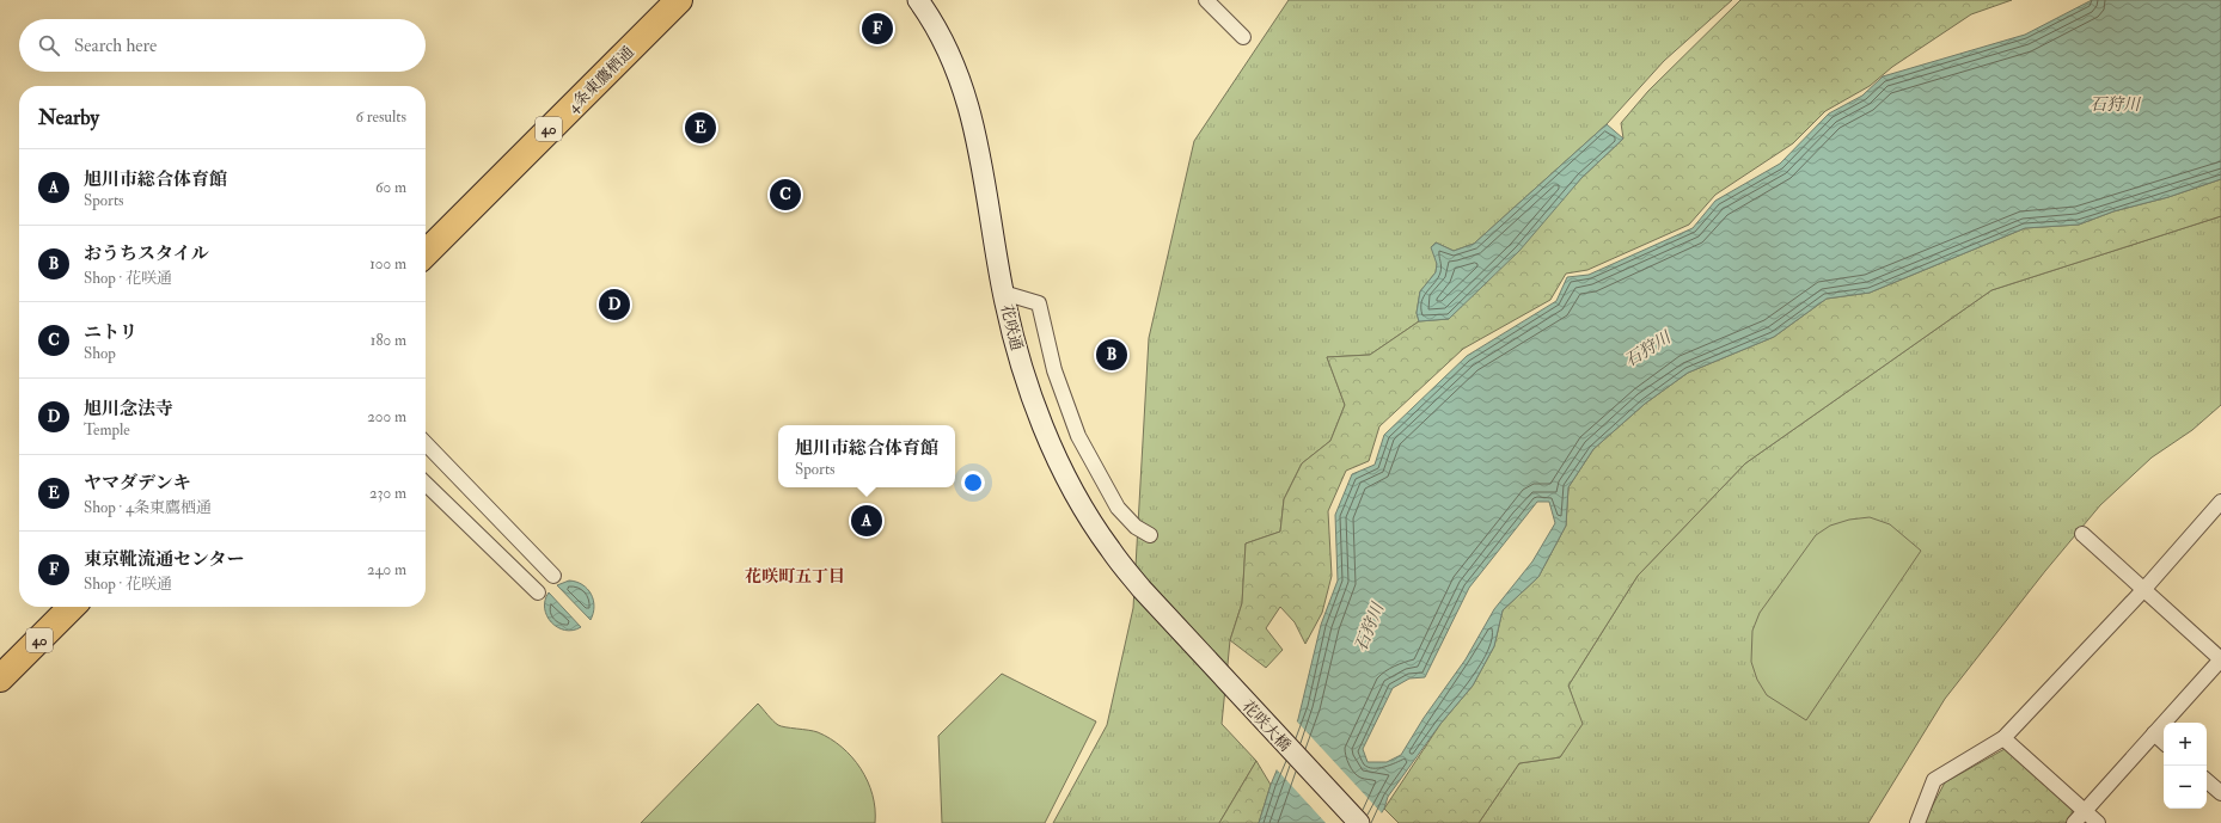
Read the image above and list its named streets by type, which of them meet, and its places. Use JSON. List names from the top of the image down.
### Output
{
  "streets": {
    "highway": ["4条東鷹栖通", "40"],
    "street": ["花咲通", "花咲大橋"]
  },
  "crossings": [
    ["花咲通", "花咲大橋"]
  ],
  "districts": ["花咲町五丁目"],
  "water": ["石狩川"],
  "page": {
    "pins": [
      "F",
      "E",
      "C",
      "D",
      "B",
      "A"
    ],
    "search": "Search here",
    "heading": ["Nearby", "6 results"],
    "list": [
      {
        "mark": "A",
        "name": "旭川市総合体育館",
        "note": "Sports",
        "value": "60 m"
      },
      {
        "mark": "B",
        "name": "おうちスタイル",
        "note": "Shop · 花咲通",
        "value": "100 m"
      },
      {
        "mark": "C",
        "name": "ニトリ",
        "note": "Shop",
        "value": "180 m"
      },
      {
        "mark": "D",
        "name": "旭川念法寺",
        "note": "Temple",
        "value": "200 m"
      },
      {
        "mark": "E",
        "name": "ヤマダデンキ",
        "note": "Shop · 4条東鷹栖通",
        "value": "230 m"
      },
      {
        "mark": "F",
        "name": "東京靴流通センター",
        "note": "Shop · 花咲通",
        "value": "240 m"
      }
    ],
    "popup": ["旭川市総合体育館", "Sports"],
    "map_buttons": ["+", "−"]
  }
}
